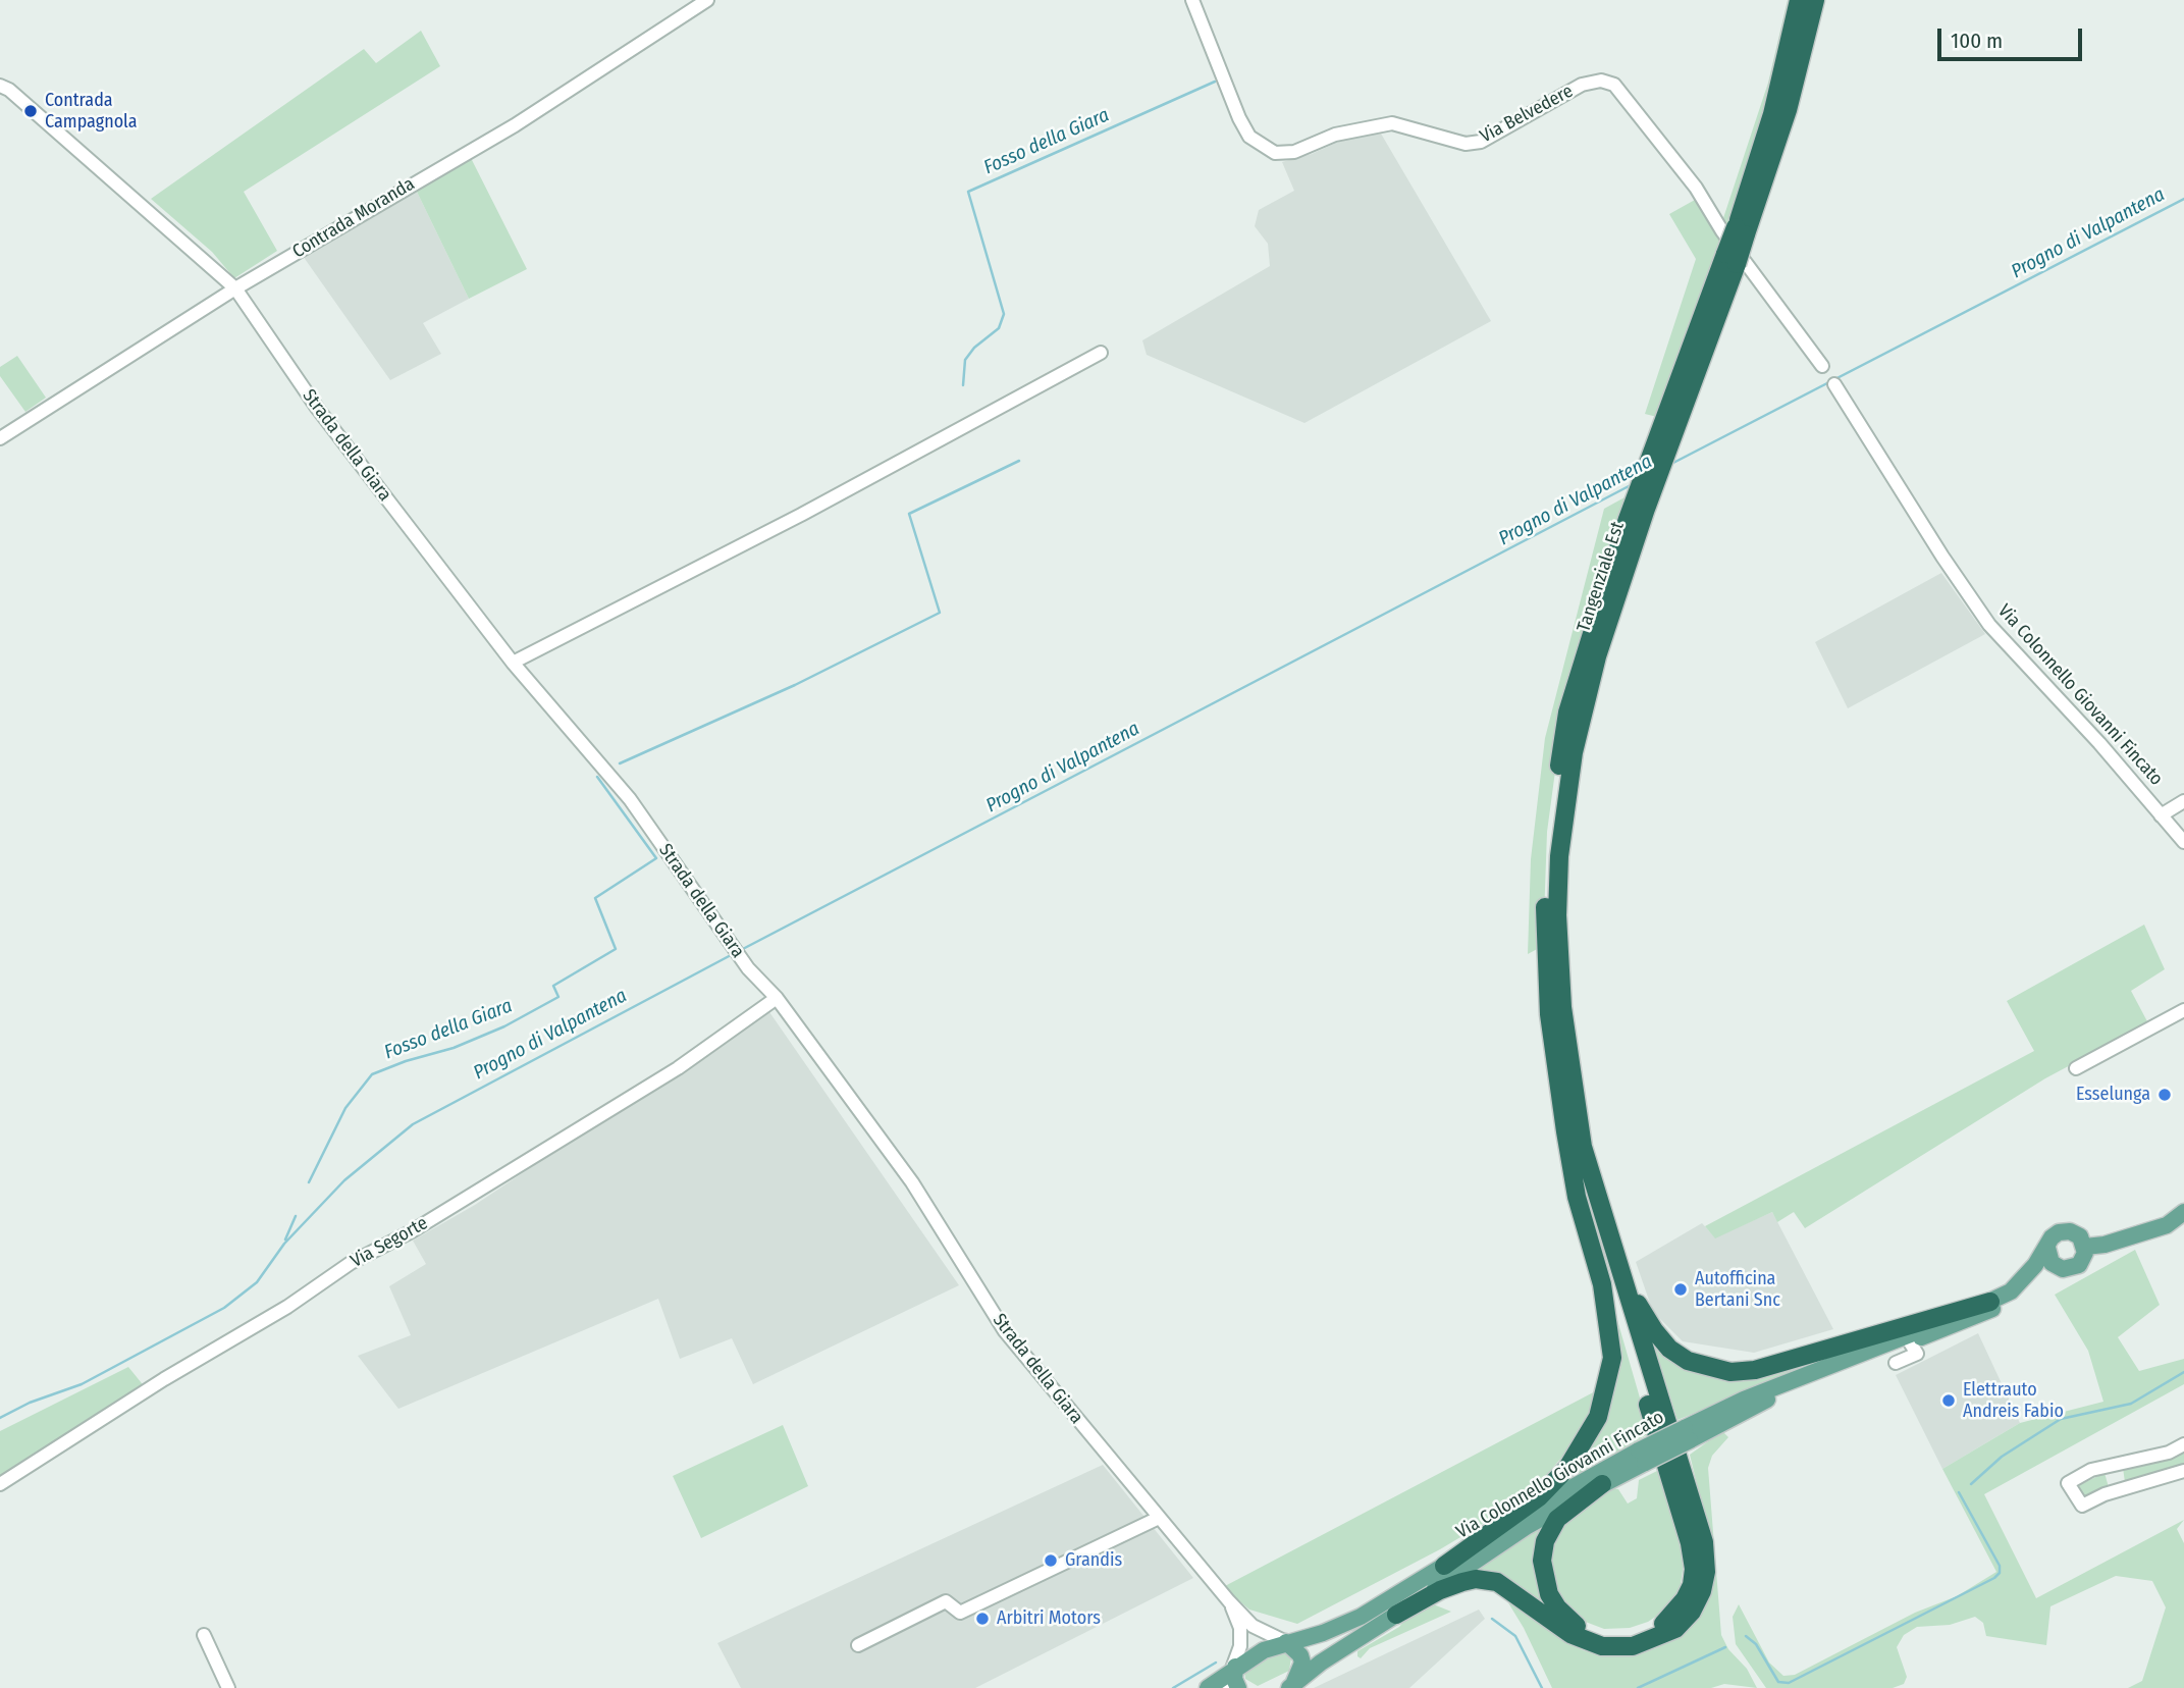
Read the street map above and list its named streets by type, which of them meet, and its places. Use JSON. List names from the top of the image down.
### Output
{
  "streets": {
    "highway": ["Tangenziale Est"],
    "main road": ["Via Colonnello Giovanni Fincato"],
    "street": [
      "Via Belvedere",
      "Contrada Moranda",
      "Strada della Giara",
      "Via Segorte"
    ]
  },
  "crossings": [
    ["Contrada Moranda", "Strada della Giara"],
    ["Strada della Giara", "Via Colonnello Giovanni Fincato"],
    ["Strada della Giara", "Via Segorte"]
  ],
  "water": ["Fosso della Giara", "Progno di Valpantena"],
  "places": [
    "Contrada Campagnola",
    "Esselunga",
    "Autofficina Bertani Snc",
    "Elettrauto Andreis Fabio",
    "Grandis",
    "Arbitri Motors"
  ],
  "scale_bar": "100 m"
}
